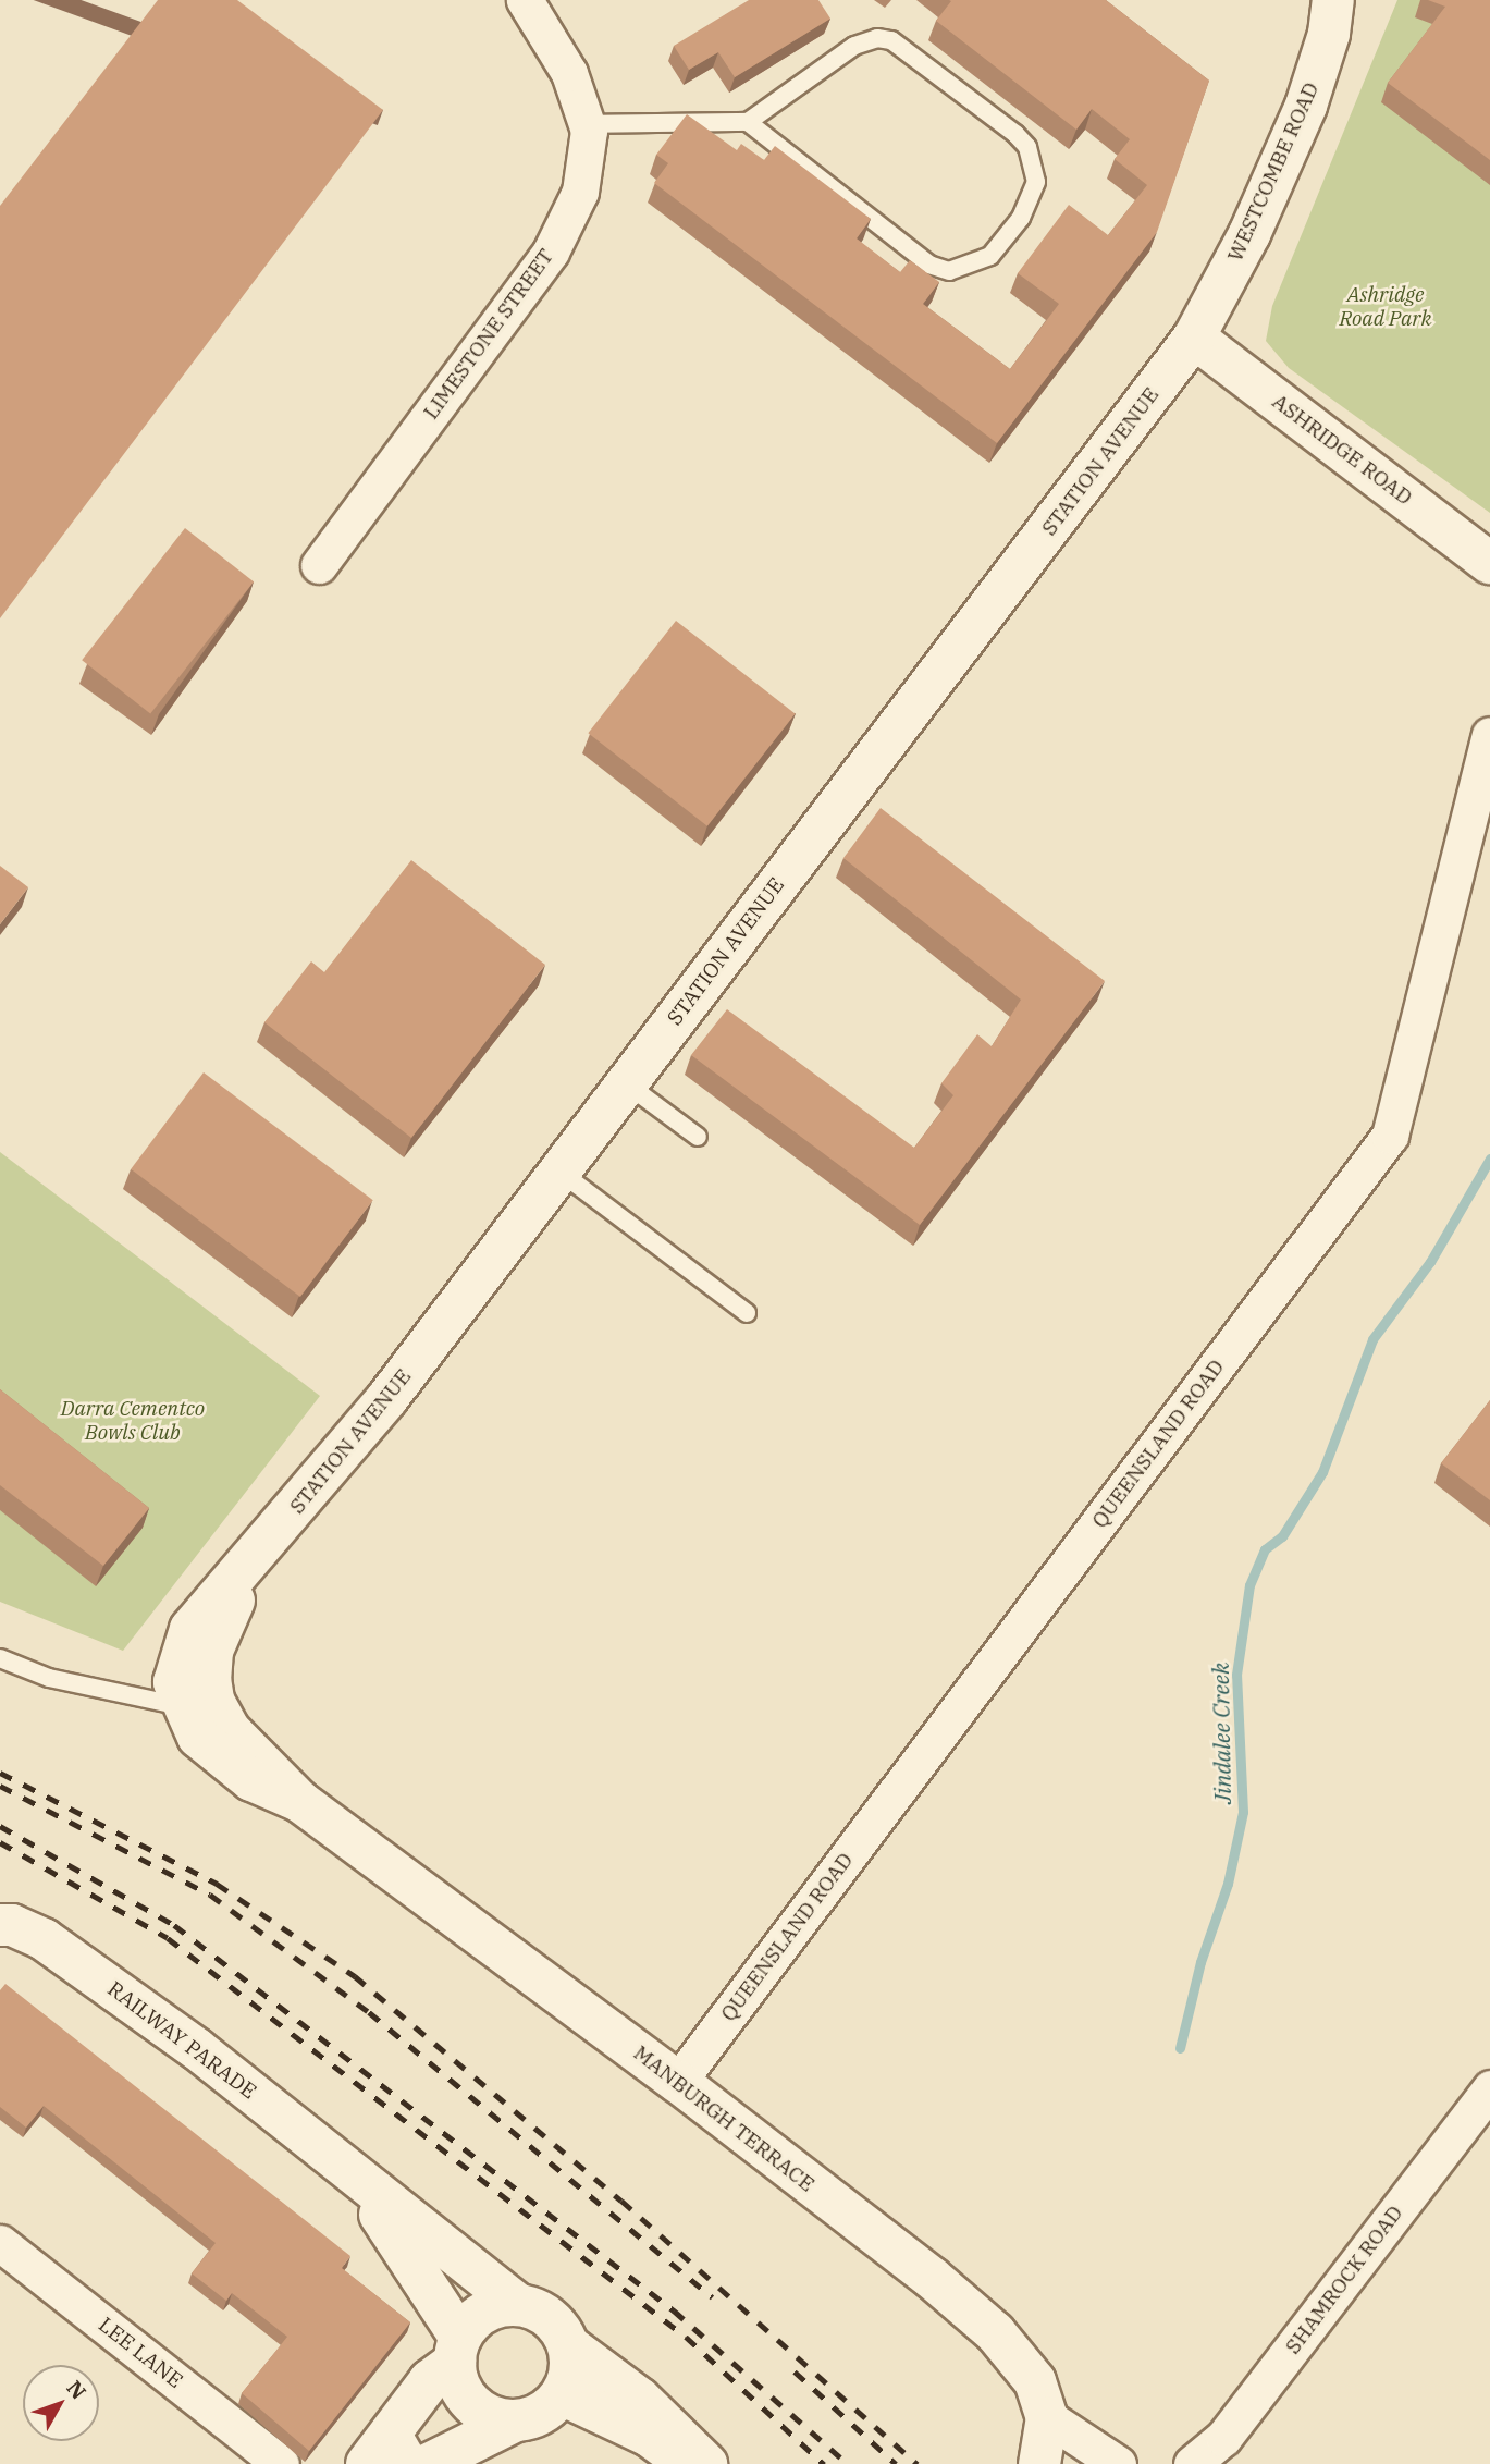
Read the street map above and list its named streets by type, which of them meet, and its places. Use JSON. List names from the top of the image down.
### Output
{
  "streets": {
    "street": [
      "WESTCOMBE ROAD",
      "LIMESTONE STREET",
      "ASHRIDGE ROAD",
      "STATION AVENUE",
      "QUEENSLAND ROAD",
      "RAILWAY PARADE",
      "MANBURGH TERRACE",
      "SHAMROCK ROAD",
      "LEE LANE"
    ]
  },
  "crossings": [
    ["WESTCOMBE ROAD", "ASHRIDGE ROAD"],
    ["WESTCOMBE ROAD", "STATION AVENUE"],
    ["ASHRIDGE ROAD", "STATION AVENUE"],
    ["STATION AVENUE", "MANBURGH TERRACE"],
    ["QUEENSLAND ROAD", "MANBURGH TERRACE"]
  ],
  "water": ["Jindalee Creek"],
  "parks": ["Ashridge Road Park", "Darra Cementco Bowls Club"],
  "north": "top right"
}
